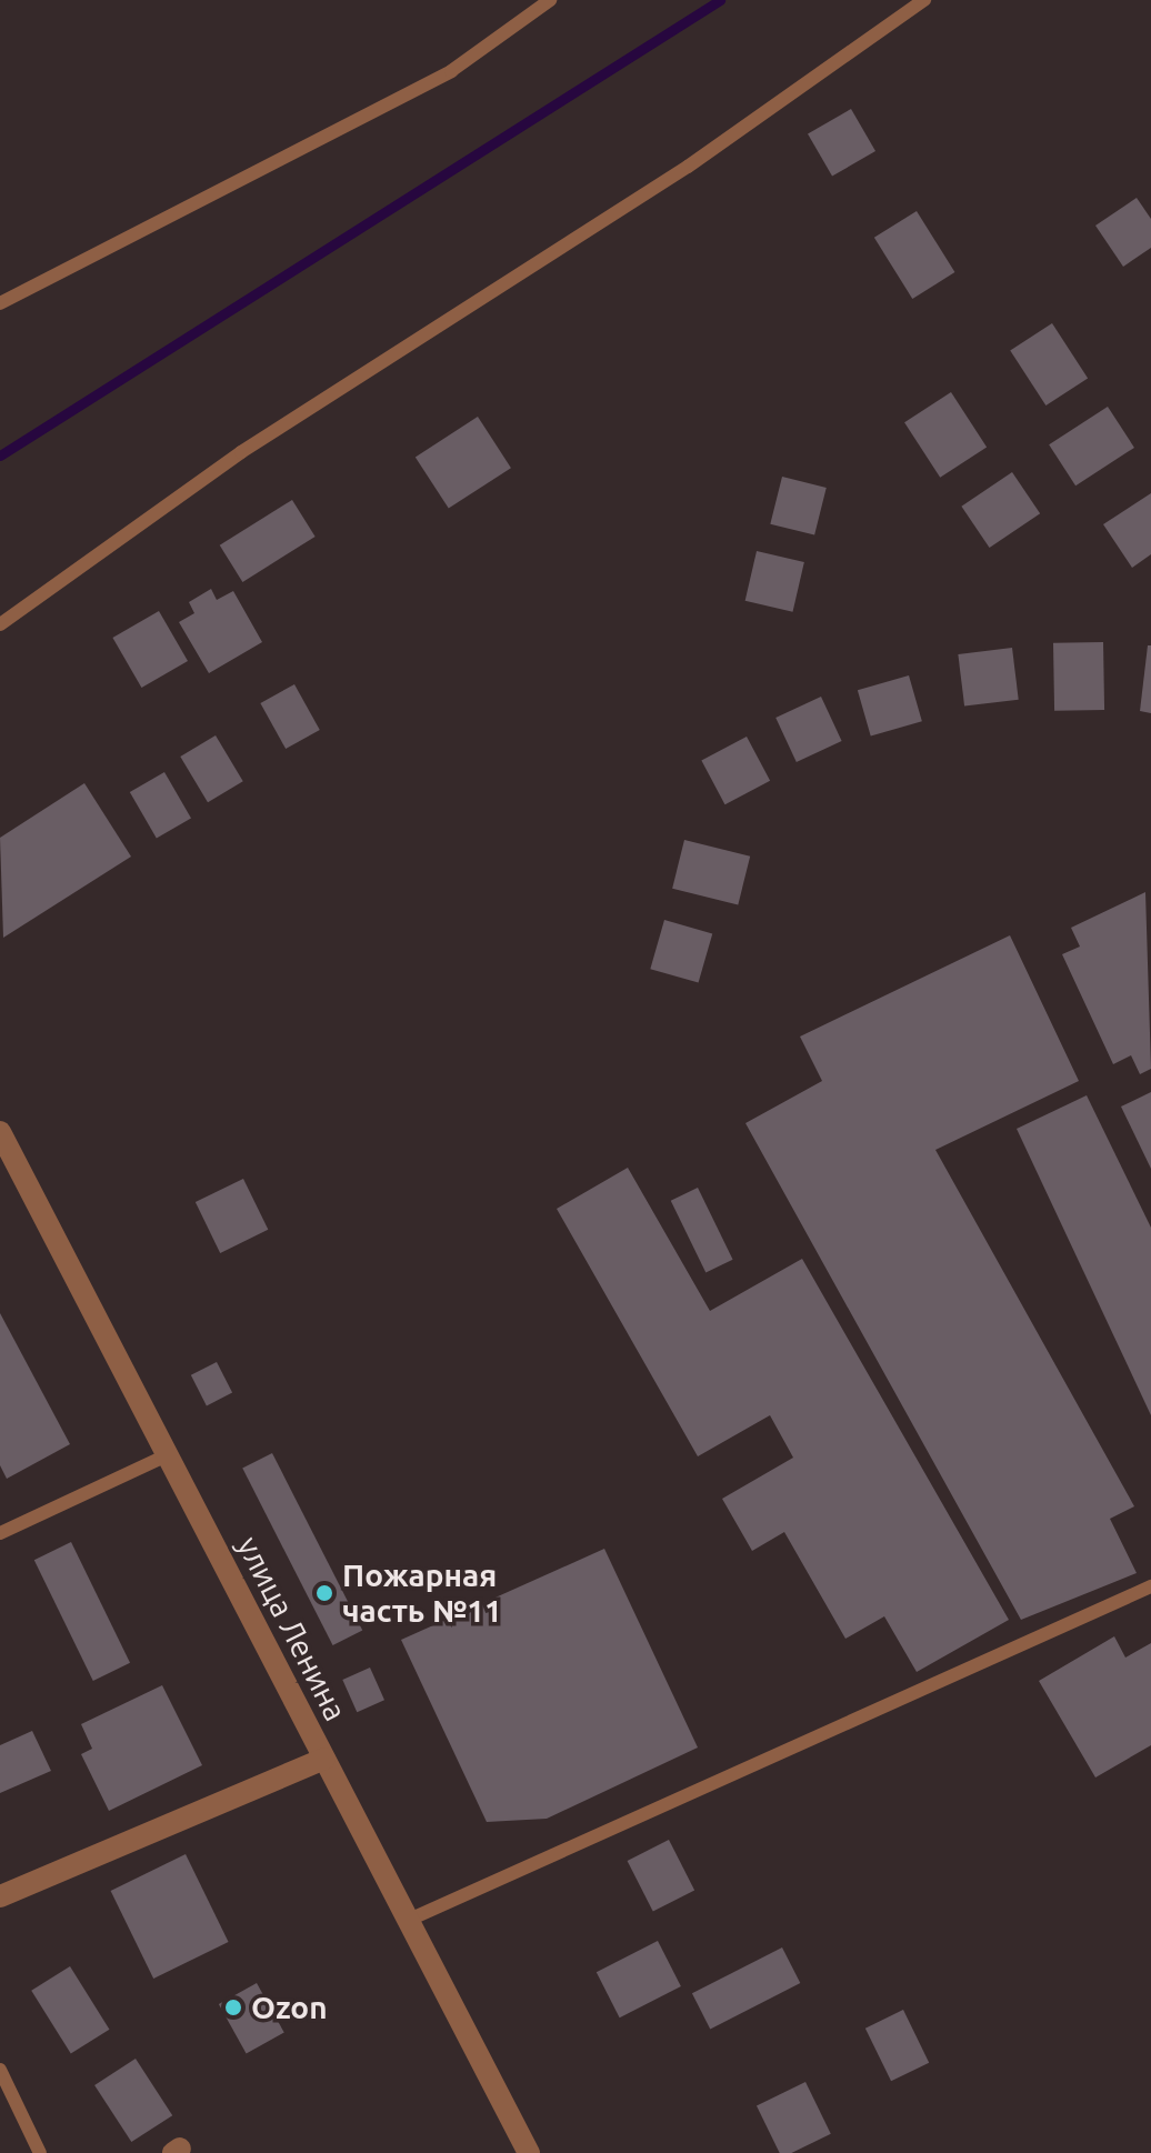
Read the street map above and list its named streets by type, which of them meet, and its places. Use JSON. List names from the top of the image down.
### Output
{
  "streets": {
    "street": ["улица Ленина"]
  },
  "places": ["Пожарная часть №11", "Ozon"]
}
